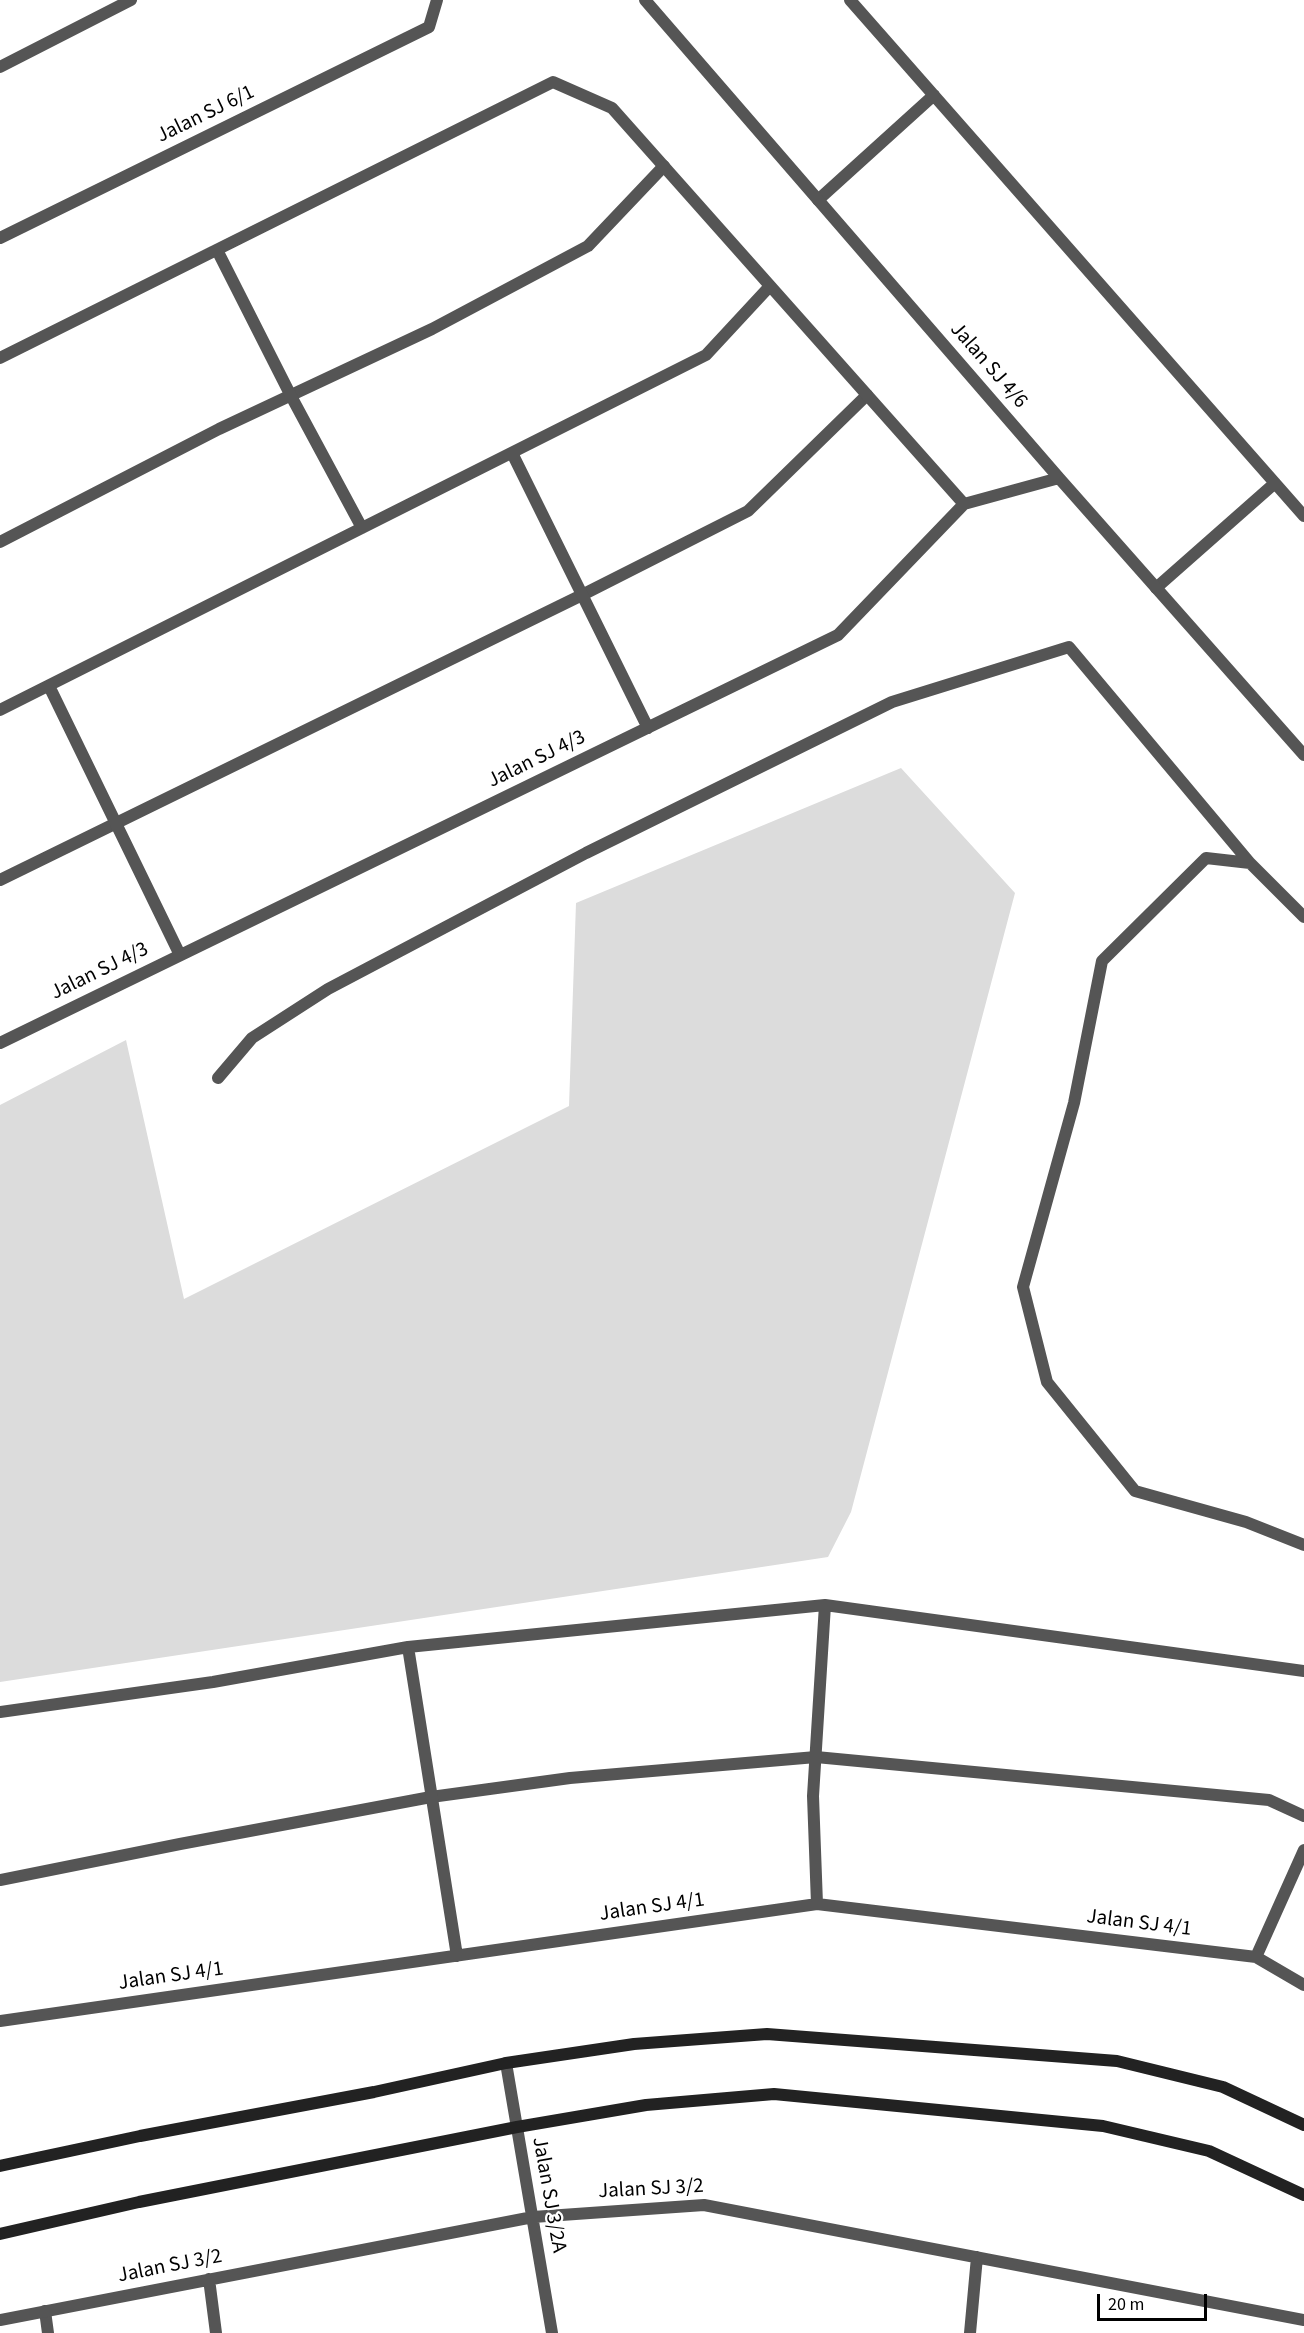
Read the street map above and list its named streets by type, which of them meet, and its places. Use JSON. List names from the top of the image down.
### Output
{
  "streets": {
    "street": [
      "Jalan SJ 6/1",
      "Jalan SJ 4/6",
      "Jalan SJ 4/3",
      "Jalan SJ 4/1",
      "Jalan SJ 3/2",
      "Jalan SJ 3/2A"
    ]
  },
  "crossings": [
    ["Jalan SJ 3/2", "Jalan SJ 3/2A"]
  ],
  "scale_bar": "20 m"
}
